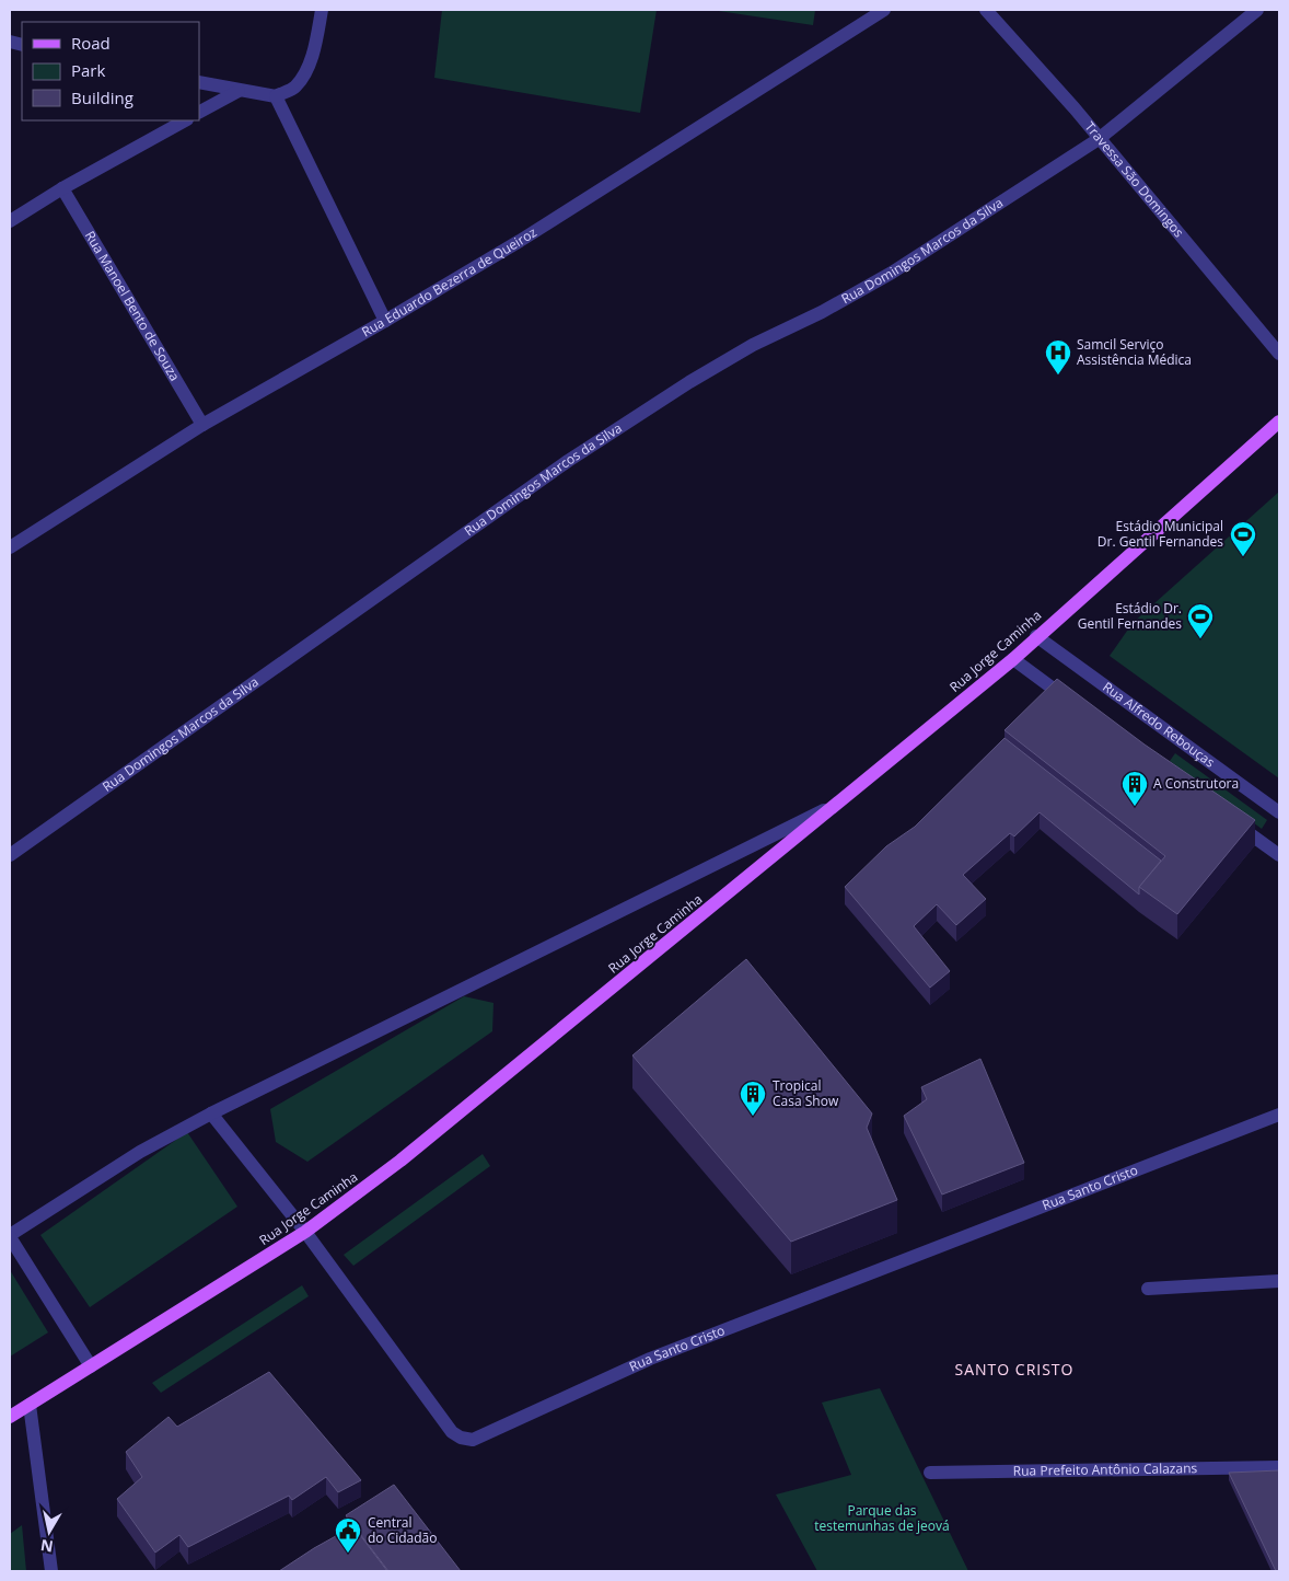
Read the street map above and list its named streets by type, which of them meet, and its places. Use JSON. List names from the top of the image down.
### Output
{
  "streets": {
    "main road": ["Rua Jorge Caminha"],
    "street": [
      "Travessa São Domingos",
      "Rua Domingos Marcos da Silva",
      "Rua Eduardo Bezerra de Queiroz",
      "Rua Manoel Bento de Souza",
      "Rua Alfredo Rebouças",
      "Rua Santo Cristo",
      "Rua Prefeito Antônio Calazans"
    ]
  },
  "crossings": [
    ["Travessa São Domingos", "Rua Domingos Marcos da Silva"],
    ["Rua Eduardo Bezerra de Queiroz", "Rua Manoel Bento de Souza"],
    ["Rua Jorge Caminha", "Rua Alfredo Rebouças"],
    ["Rua Jorge Caminha", "Rua Santo Cristo"]
  ],
  "districts": ["SANTO CRISTO"],
  "parks": ["Parque das testemunhas de jeová"],
  "places": {
    "hospital": ["Samcil Serviço Assistência Médica"],
    "sports": ["Estádio Municipal Dr. Gentil Fernandes", "Estádio Dr. Gentil Fernandes"],
    "building": ["A Construtora", "Tropical Casa Show"],
    "public building": ["Central do Cidadão"]
  },
  "legend": ["Road", "Park", "Building"],
  "north": "bottom"
}
